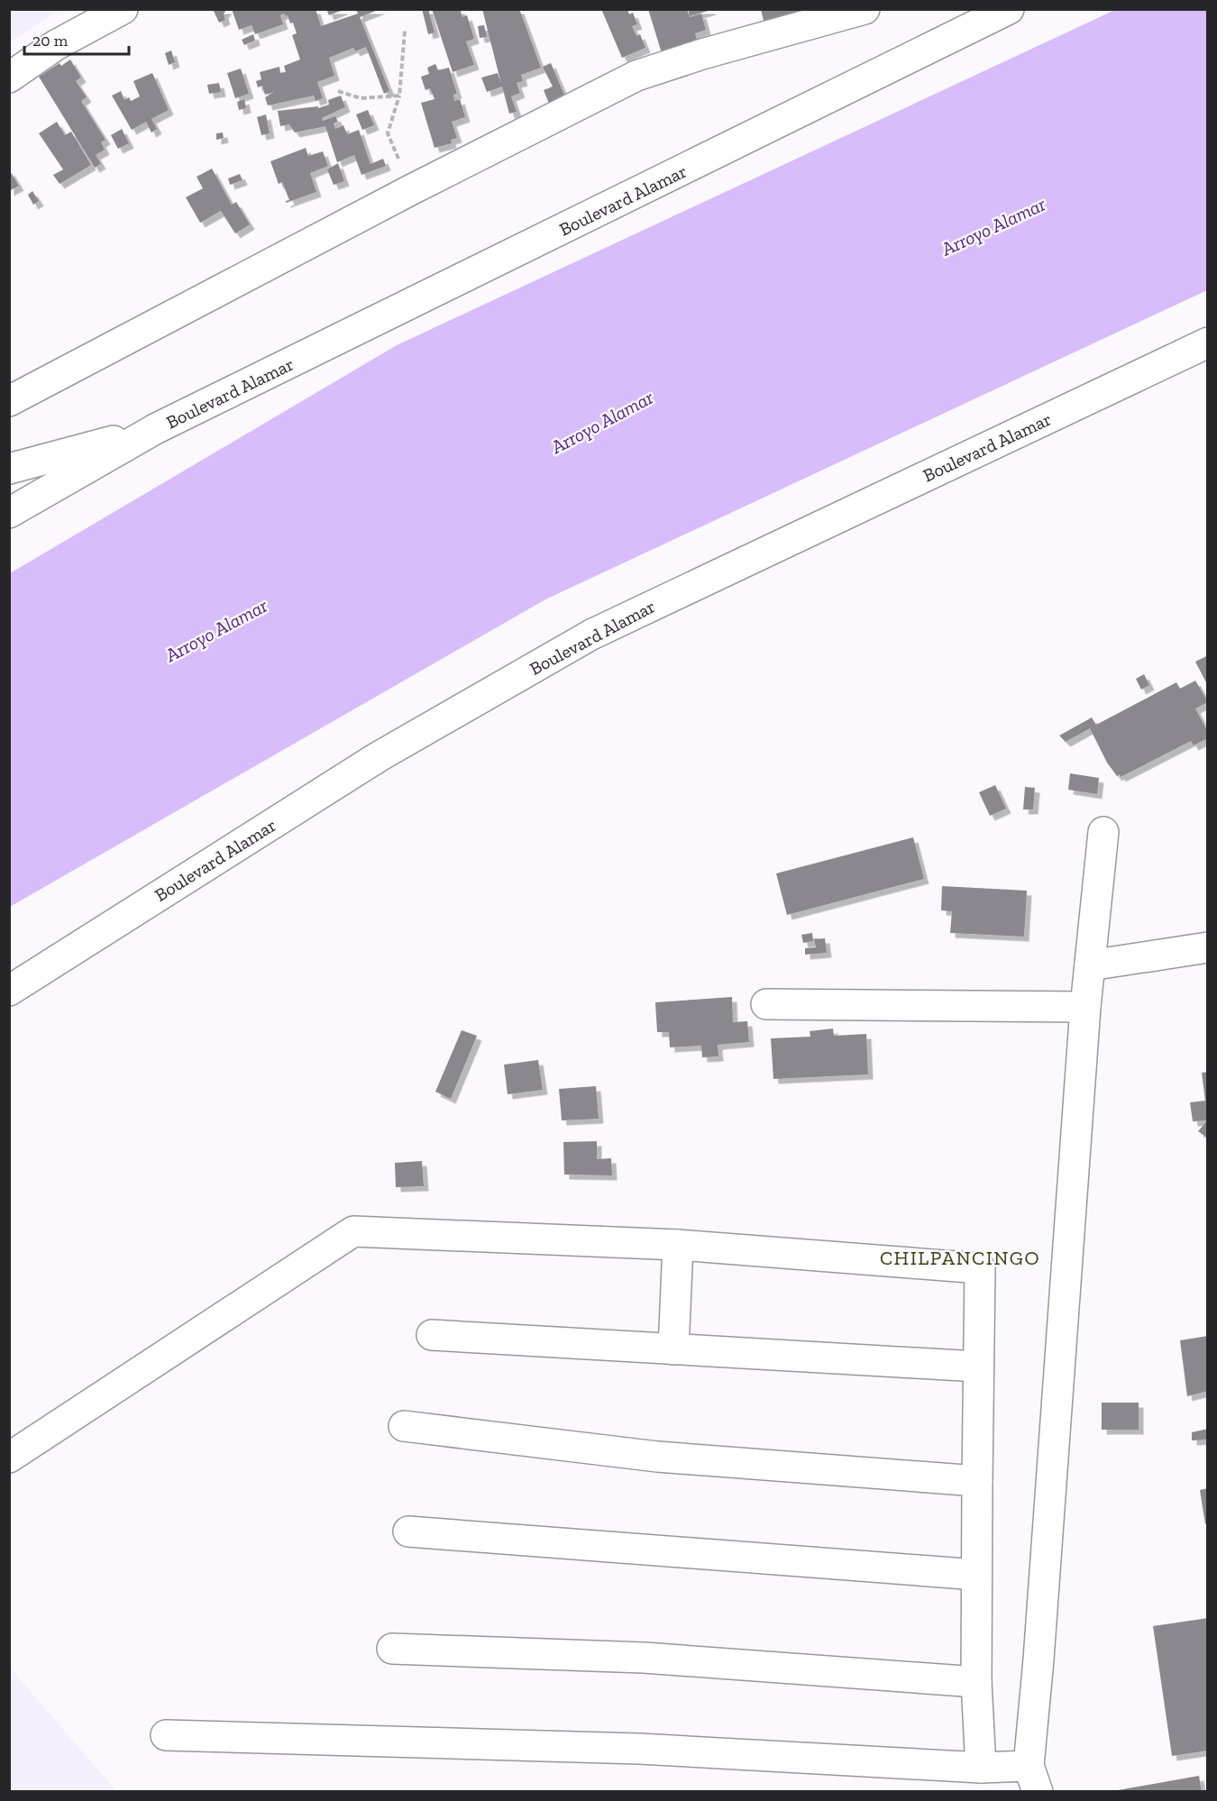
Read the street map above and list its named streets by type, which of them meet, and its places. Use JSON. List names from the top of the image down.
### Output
{
  "streets": {
    "main road": ["Boulevard Alamar"]
  },
  "districts": ["CHILPANCINGO"],
  "water": ["Arroyo Alamar"],
  "scale_bar": "20 m"
}
